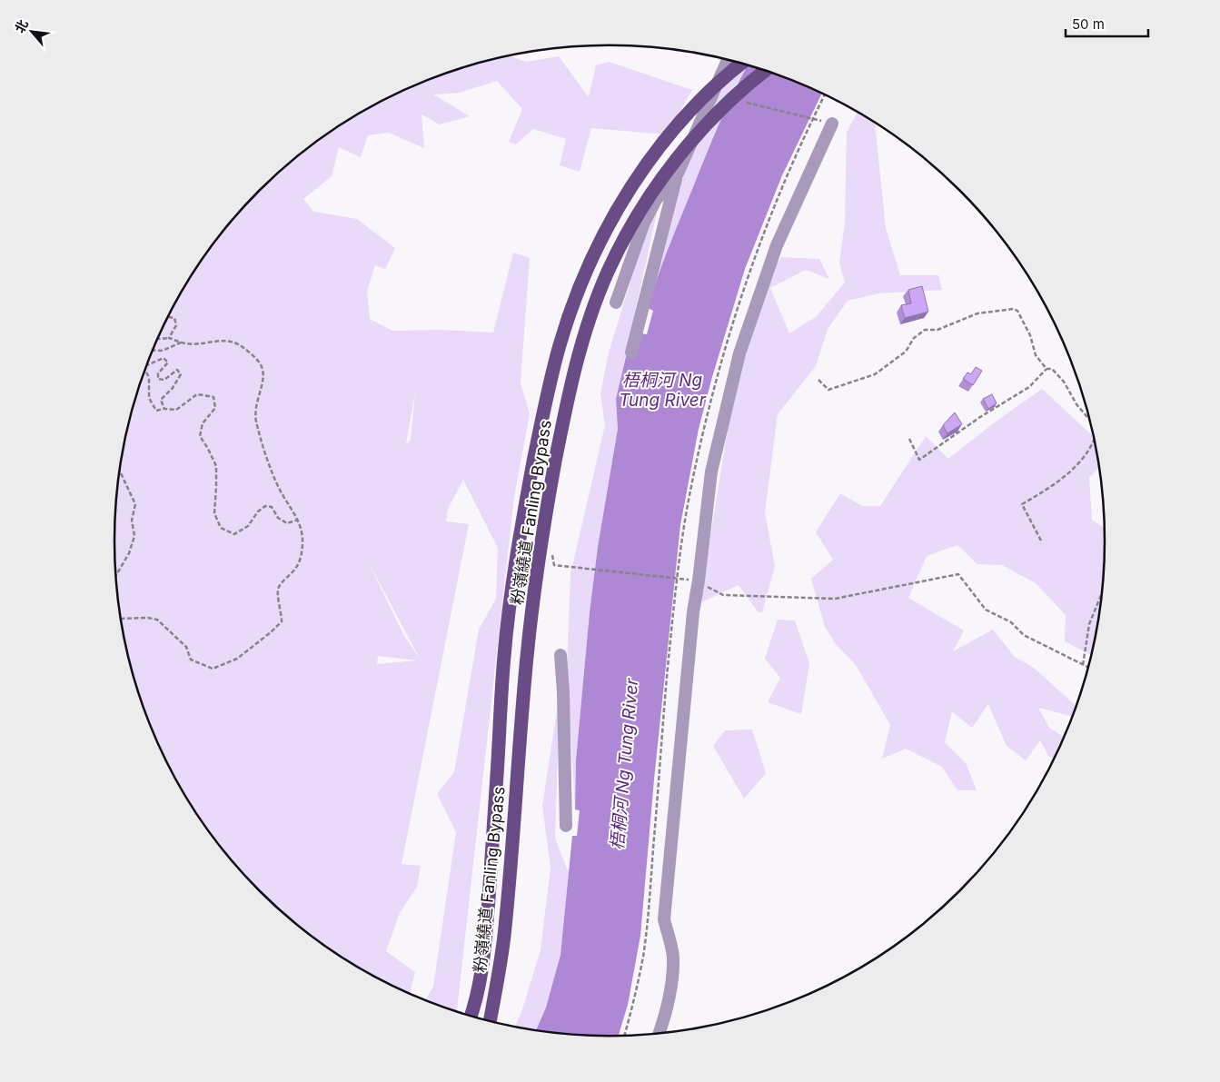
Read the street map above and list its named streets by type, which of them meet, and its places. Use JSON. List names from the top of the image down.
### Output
{
  "streets": {
    "main road": ["粉嶺繞道 Fanling Bypass"]
  },
  "water": ["梧桐河 Ng Tung River"],
  "scale_bar": "50 m",
  "north": "top left"
}
